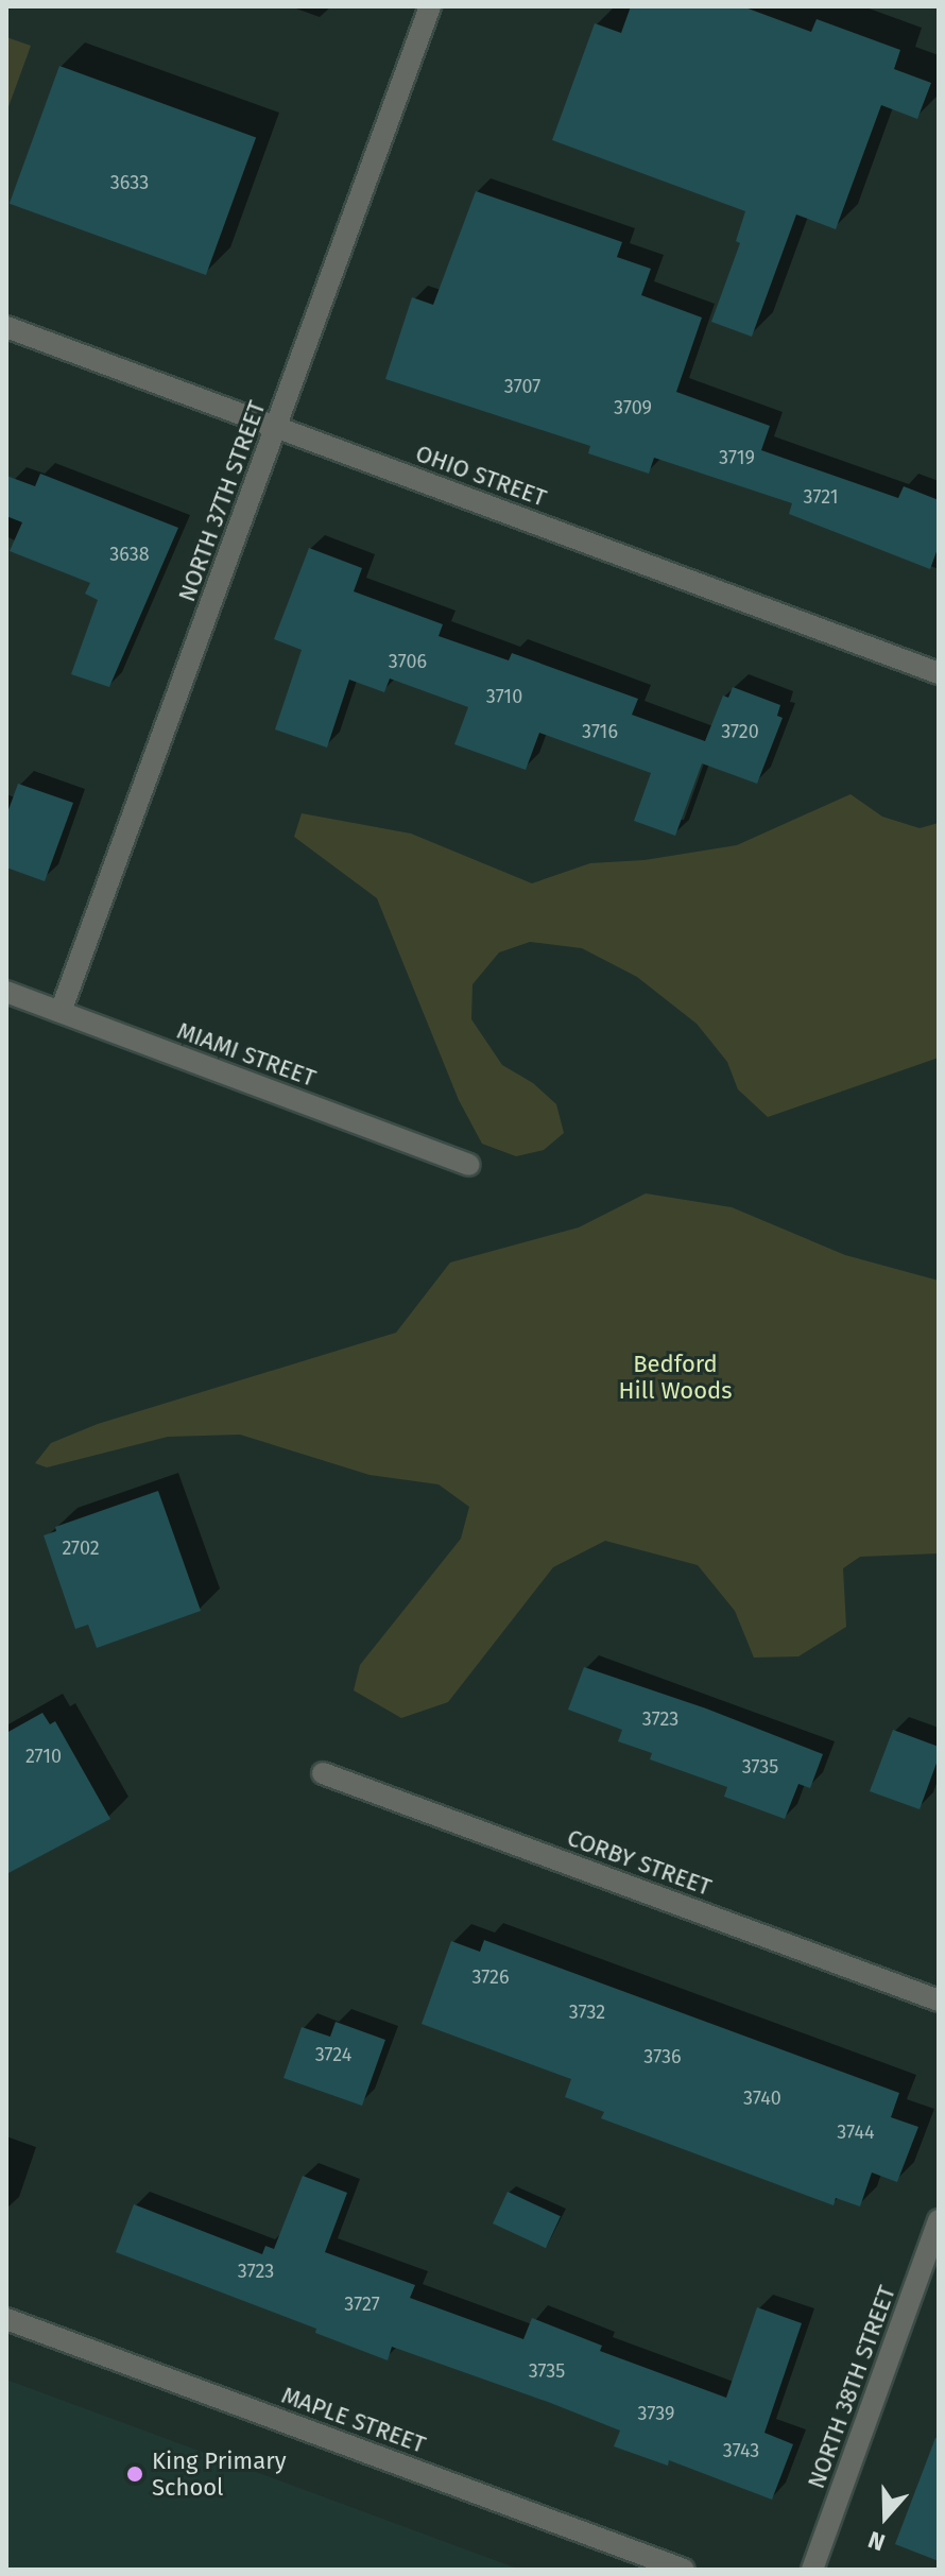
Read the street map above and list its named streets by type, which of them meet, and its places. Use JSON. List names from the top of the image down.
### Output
{
  "streets": {
    "street": [
      "OHIO STREET",
      "NORTH 37TH STREET",
      "MIAMI STREET",
      "CORBY STREET",
      "NORTH 38TH STREET",
      "MAPLE STREET"
    ]
  },
  "crossings": [
    ["OHIO STREET", "NORTH 37TH STREET"],
    ["NORTH 37TH STREET", "MIAMI STREET"]
  ],
  "parks": ["Bedford Hill Woods"],
  "places": ["King Primary School"],
  "house_numbers": [
    "3633",
    "3707",
    "3709",
    "3719",
    "3721",
    "3638",
    "3706",
    "3710",
    "3716",
    "3720",
    "2702",
    "3723",
    "2710",
    "3735",
    "3726",
    "3732",
    "3724",
    "3736",
    "3740",
    "3744",
    "3723",
    "3727",
    "3735",
    "3739",
    "3743"
  ],
  "north": "bottom"
}
